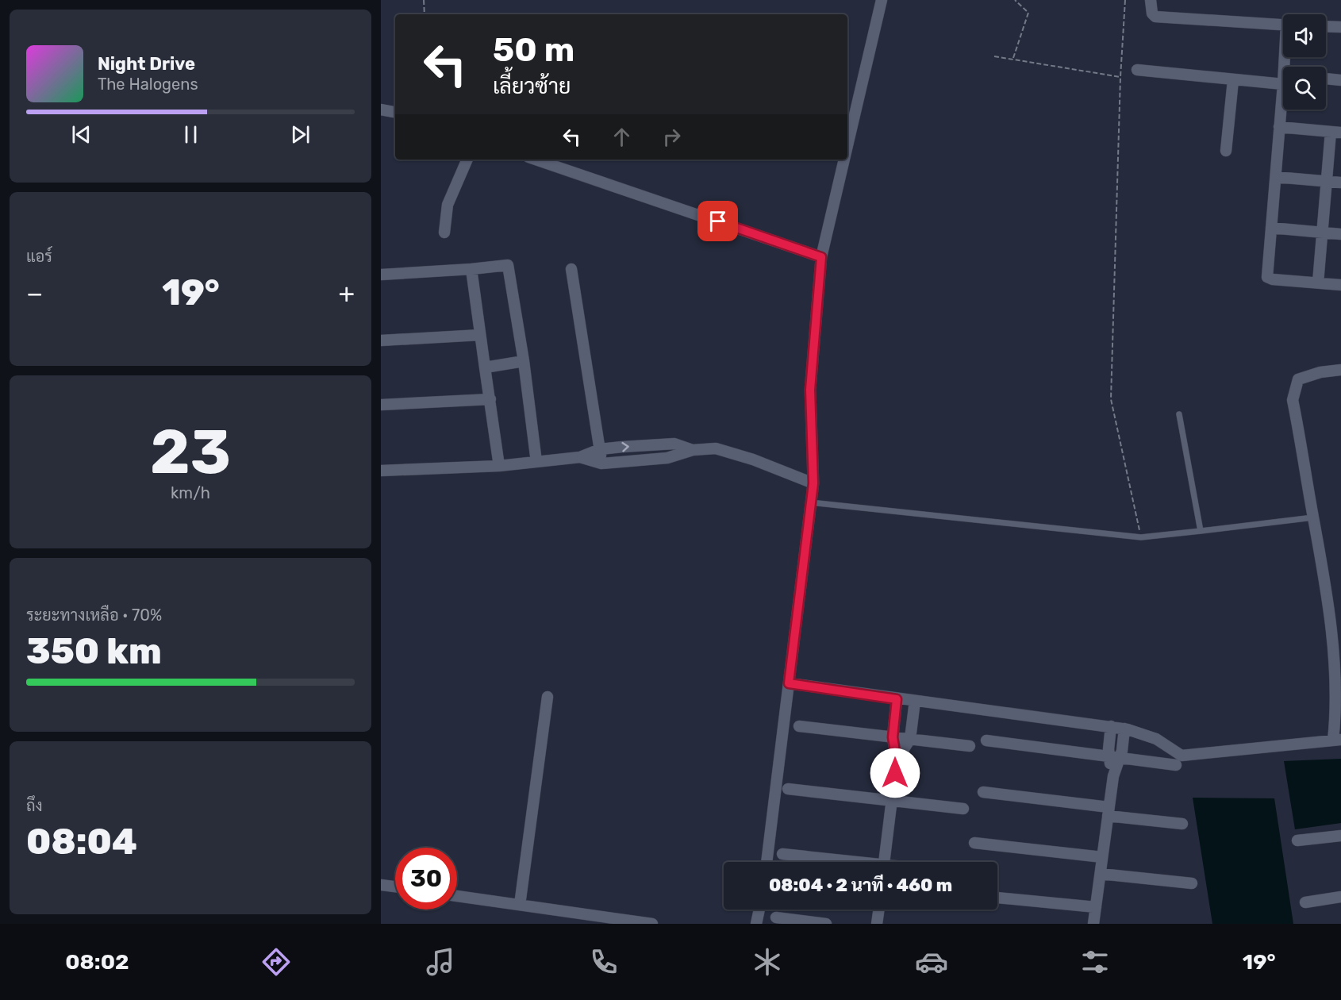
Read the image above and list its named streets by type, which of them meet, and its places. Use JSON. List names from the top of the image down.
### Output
{
  "page": {
    "turn": ["50 m", "เลี้ยวซ้าย"],
    "song": ["Night Drive", "The Halogens"],
    "tile": [
      "แอร์",
      ["23", "km/h"],
      ["ระยะทางเหลือ · 70%", "350 km"],
      ["ถึง", "08:04"]
    ],
    "heat": ["−", "19°", "+"],
    "limit": "30",
    "trip": "08:04 · 2 นาที · 460 m",
    "tabs": ["08:02", "19°"]
  }
}
